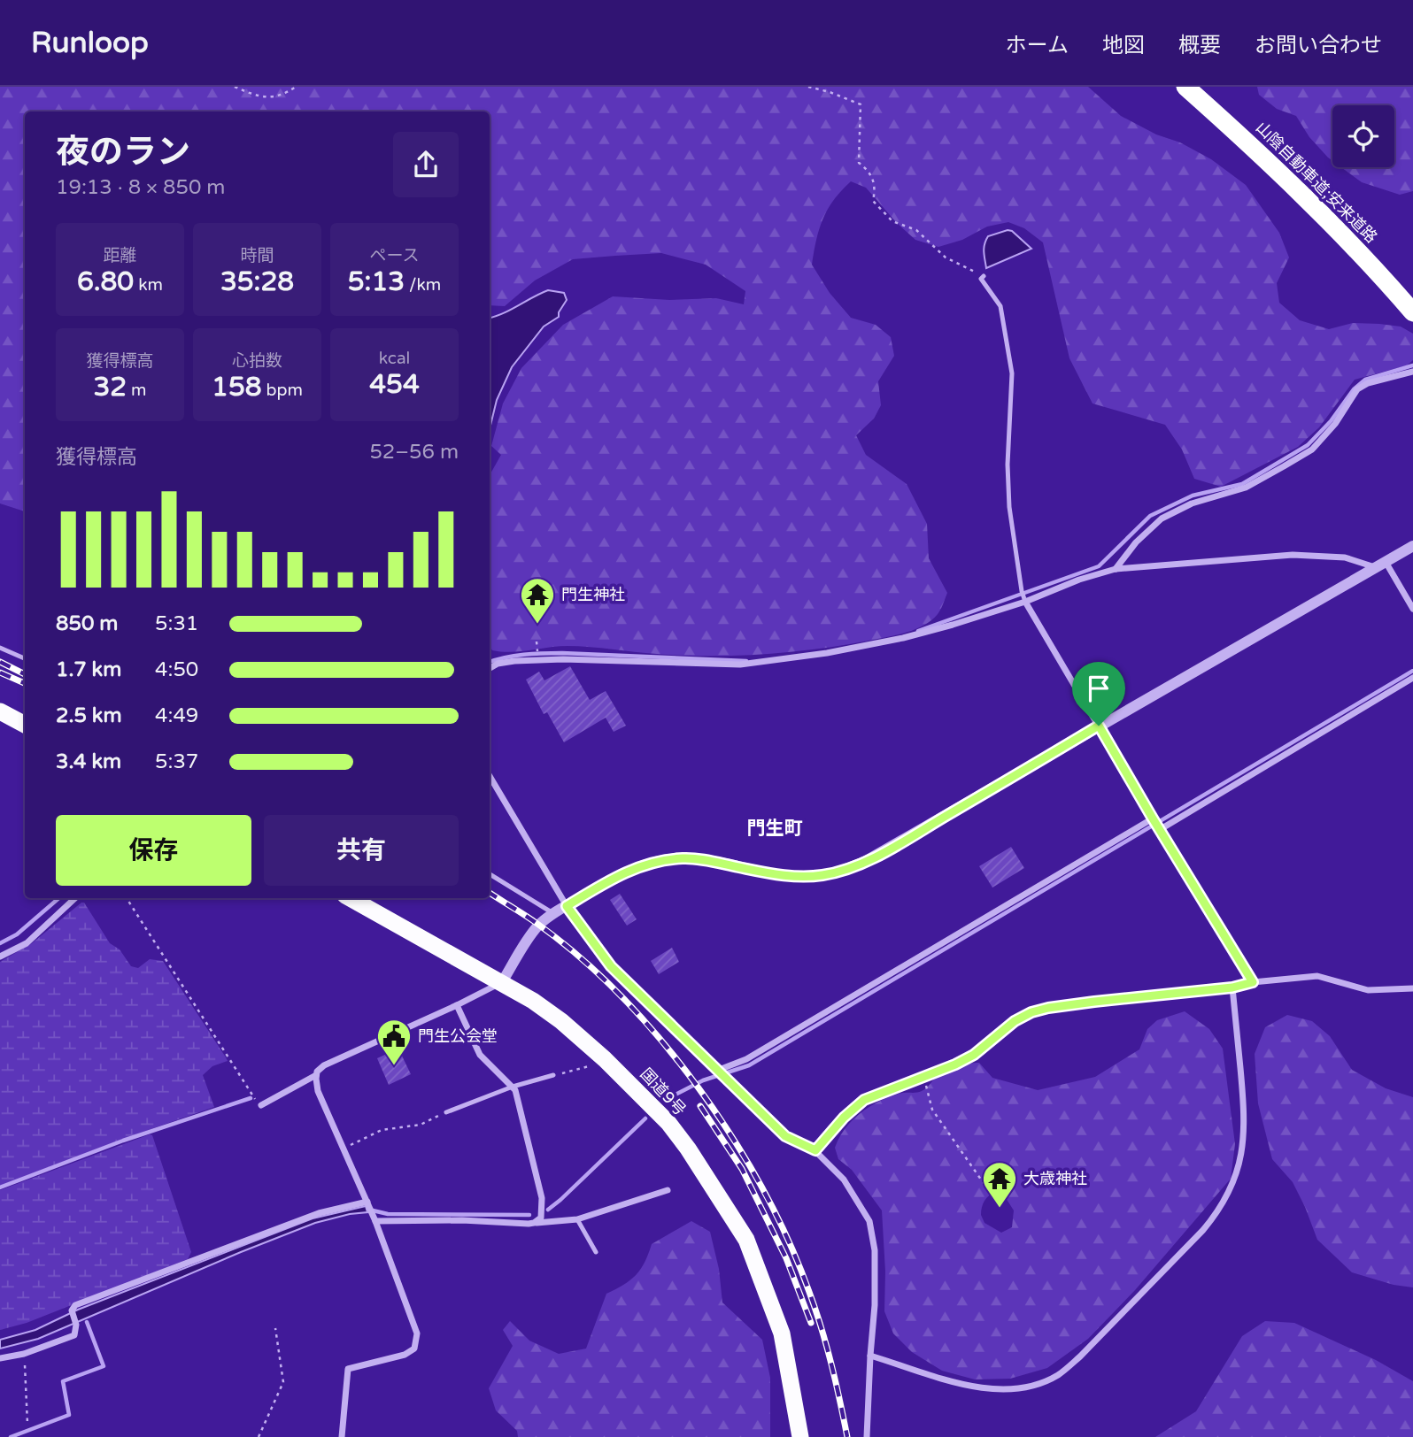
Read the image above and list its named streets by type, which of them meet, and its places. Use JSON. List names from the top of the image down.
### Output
{
  "streets": {
    "highway": ["山陰自動車道;安来道路", "国道9号"]
  },
  "districts": ["門生町"],
  "places": {
    "temple": ["門生神社", "大歳神社"],
    "public building": ["門生公会堂"]
  },
  "page": {
    "header": "Runloop",
    "nav": [
      "ホーム",
      "地図",
      "概要",
      "お問い合わせ"
    ],
    "heading": ["夜のラン", "19:13 · 8 × 850 m"],
    "stats": [
      ["距離", "6.80 km"],
      ["時間", "35:28"],
      ["ペース", "5:13 /km"],
      ["獲得標高", "32 m"],
      ["心拍数", "158 bpm"],
      ["kcal", "454"]
    ],
    "chart": ["獲得標高", "52–56 m"],
    "list": [
      {
        "name": "850 m",
        "note": "5:31"
      },
      {
        "name": "1.7 km",
        "note": "4:50"
      },
      {
        "name": "2.5 km",
        "note": "4:49"
      },
      {
        "name": "3.4 km",
        "note": "5:37"
      }
    ],
    "buttons": ["保存", "共有"]
  }
}
